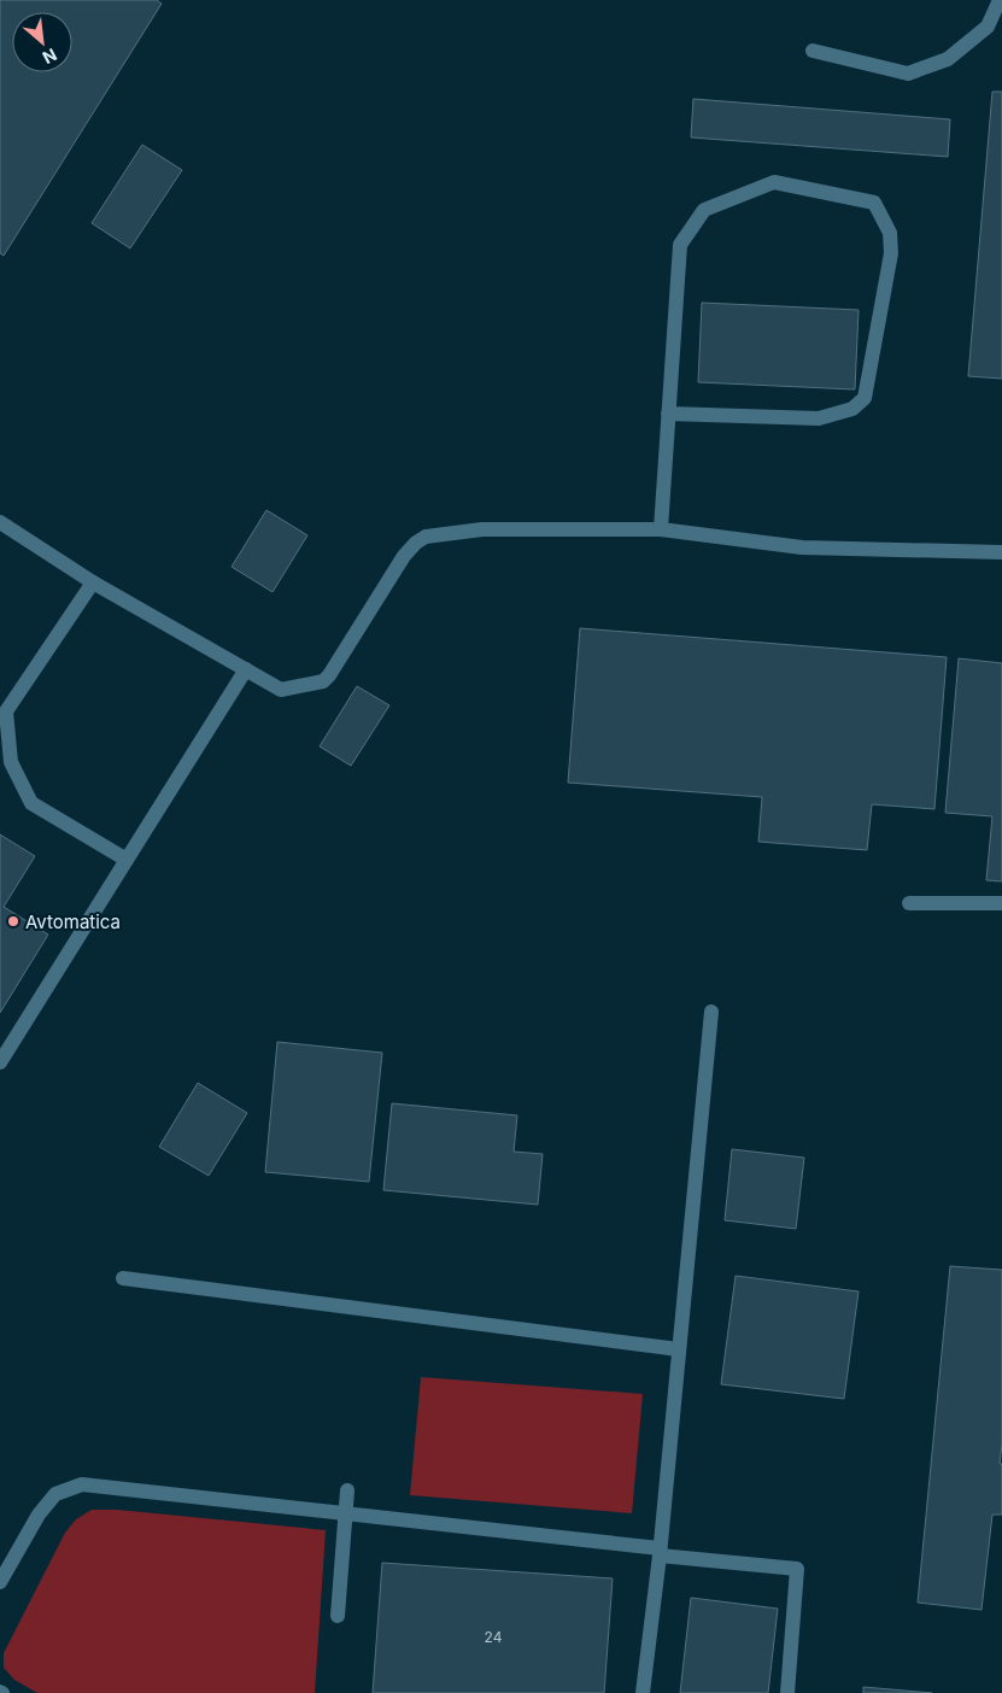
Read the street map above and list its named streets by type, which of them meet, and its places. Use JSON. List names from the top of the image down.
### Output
{
  "places": ["Avtomatica"],
  "house_numbers": ["24"],
  "north": "bottom right"
}
